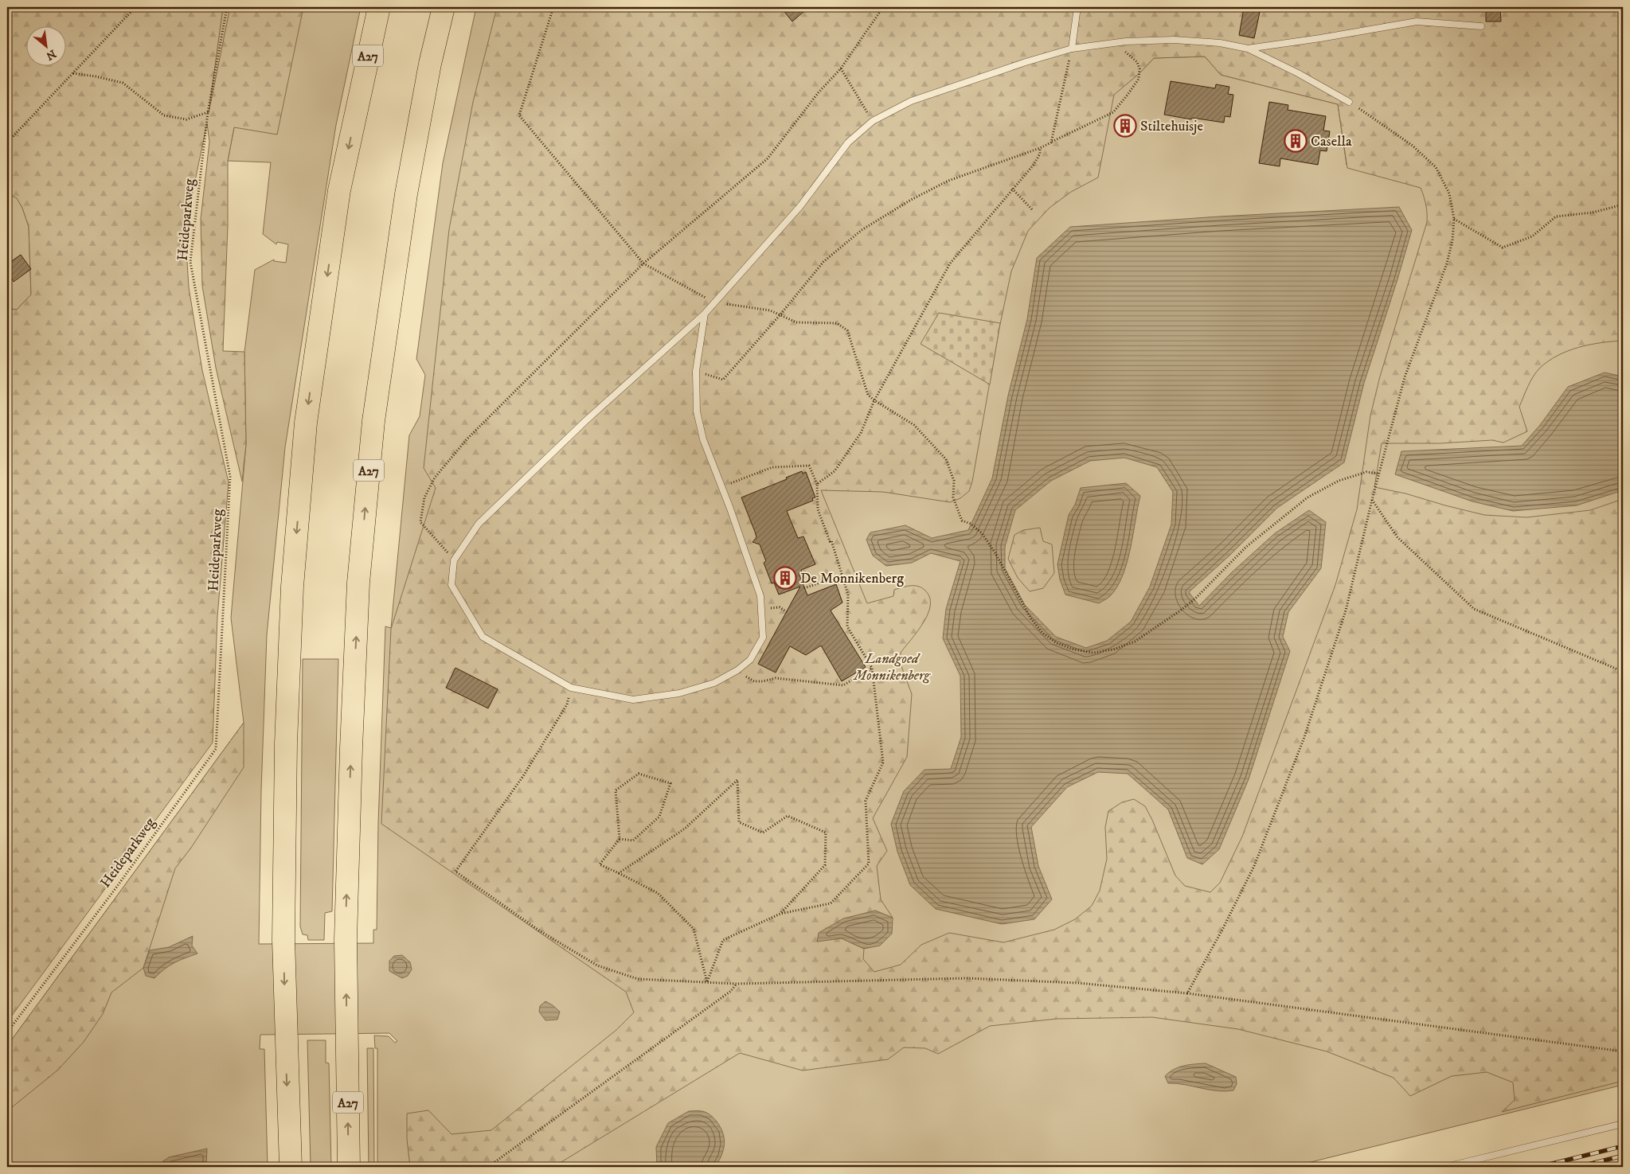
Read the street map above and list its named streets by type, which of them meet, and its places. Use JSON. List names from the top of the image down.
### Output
{
  "streets": {
    "highway": ["A27"],
    "path": ["Heideparkweg"]
  },
  "parks": ["Landgoed Monnikenberg"],
  "places": {
    "building": ["Stiltehuisje", "Casella", "De Monnikenberg"]
  },
  "north": "bottom right"
}
